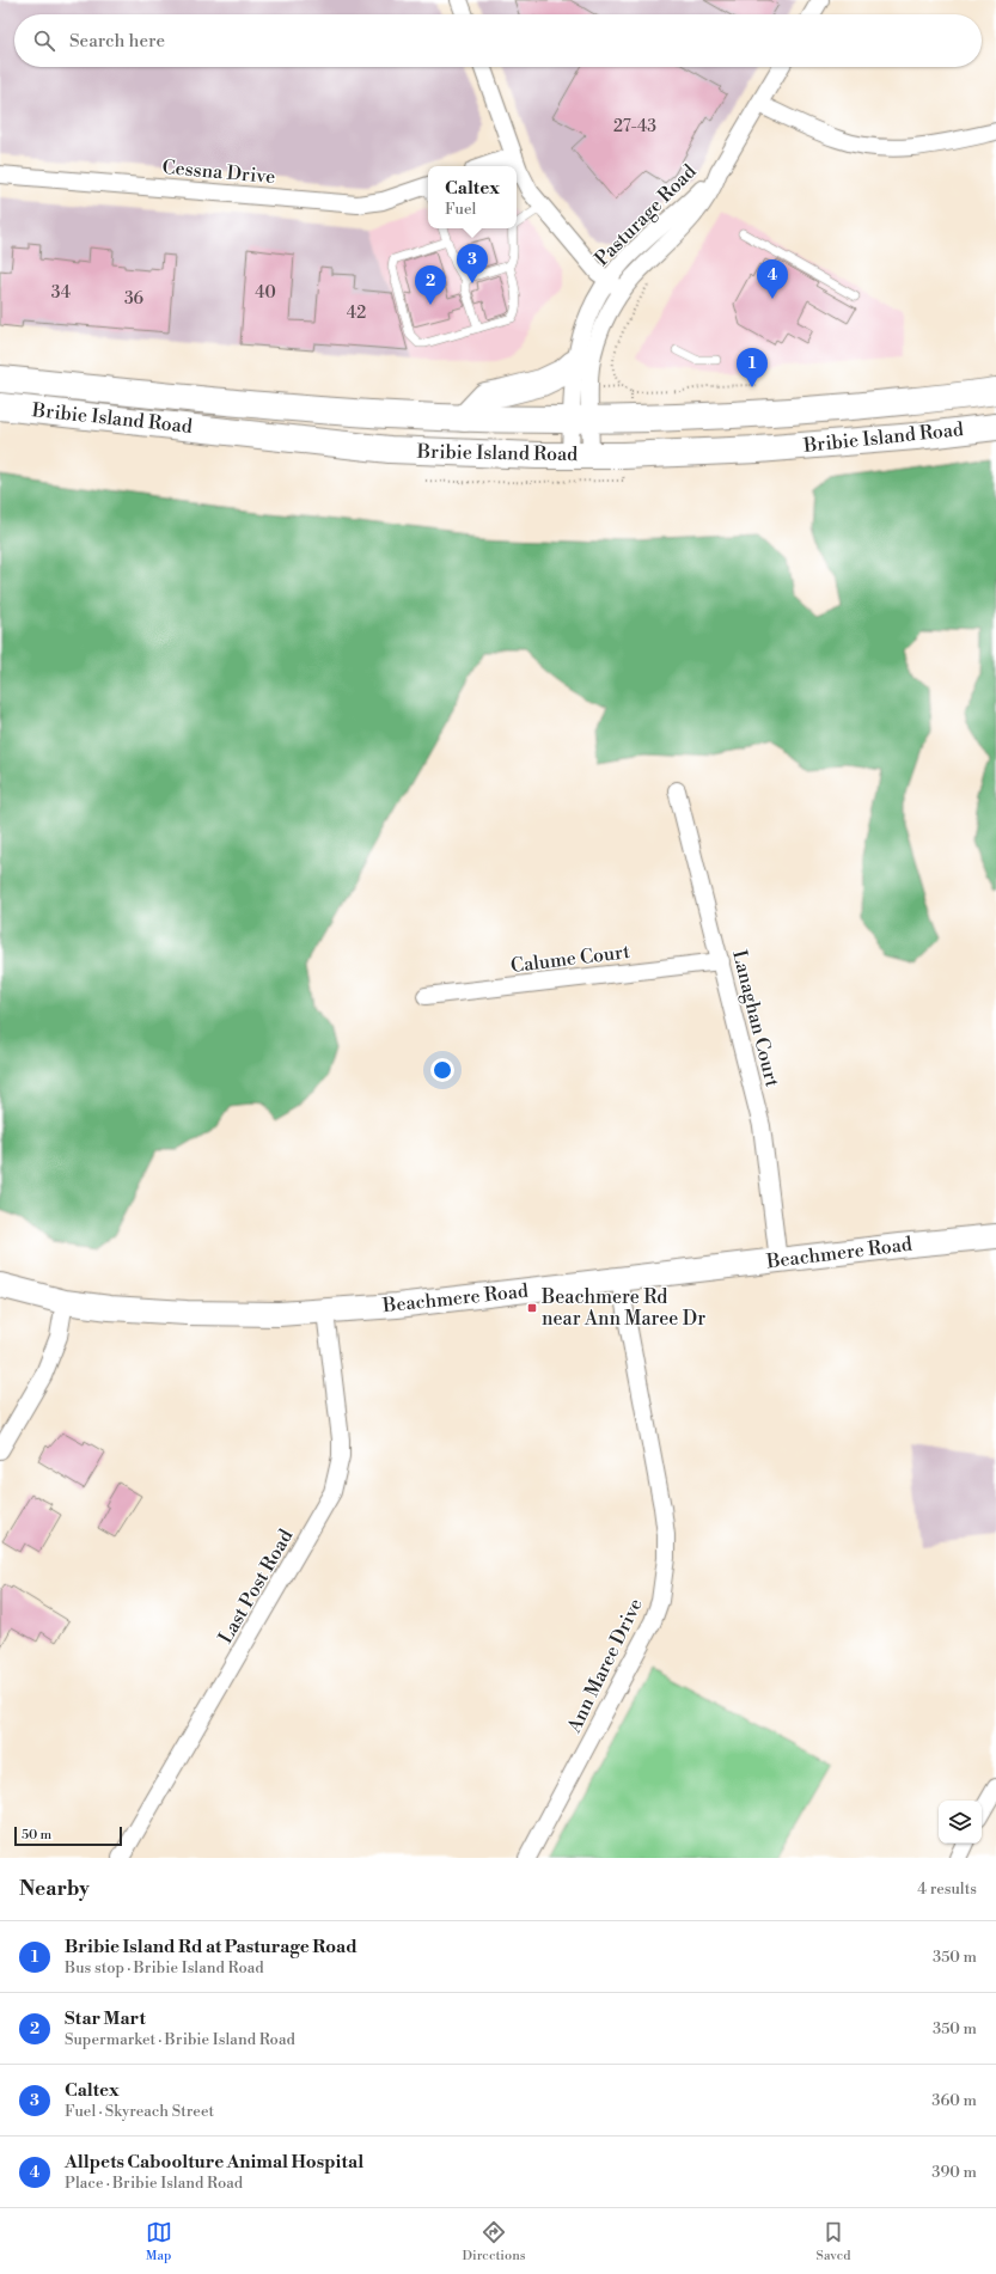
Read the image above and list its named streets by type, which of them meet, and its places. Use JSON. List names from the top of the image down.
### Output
{
  "streets": {
    "main road": ["Bribie Island Road", "Beachmere Road"],
    "street": [
      "Cessna Drive",
      "Pasturage Road",
      "Calume Court",
      "Lanaghan Court",
      "Last Post Road",
      "Ann Maree Drive"
    ]
  },
  "crossings": [
    ["Pasturage Road", "Bribie Island Road"],
    ["Calume Court", "Lanaghan Court"],
    ["Lanaghan Court", "Beachmere Road"],
    ["Beachmere Road", "Last Post Road"],
    ["Beachmere Road", "Ann Maree Drive"]
  ],
  "places": {
    "transit": ["Beachmere Rd near Ann Maree Dr"]
  },
  "house_numbers": [
    "27-43",
    "34",
    "40",
    "36",
    "42"
  ],
  "scale_bar": "50 m",
  "page": {
    "search": "Search here",
    "popup": ["Caltex", "Fuel"],
    "pins": [
      "3",
      "4",
      "2",
      "1"
    ],
    "scale": "50 m",
    "heading": ["Nearby", "4 results"],
    "list": [
      {
        "mark": "1",
        "name": "Bribie Island Rd at Pasturage Road",
        "note": "Bus stop · Bribie Island Road",
        "value": "350 m"
      },
      {
        "mark": "2",
        "name": "Star Mart",
        "note": "Supermarket · Bribie Island Road",
        "value": "350 m"
      },
      {
        "mark": "3",
        "name": "Caltex",
        "note": "Fuel · Skyreach Street",
        "value": "360 m"
      },
      {
        "mark": "4",
        "name": "Allpets Caboolture Animal Hospital",
        "note": "Place · Bribie Island Road",
        "value": "390 m"
      }
    ],
    "nav": ["Map", "Directions", "Saved"]
  }
}
